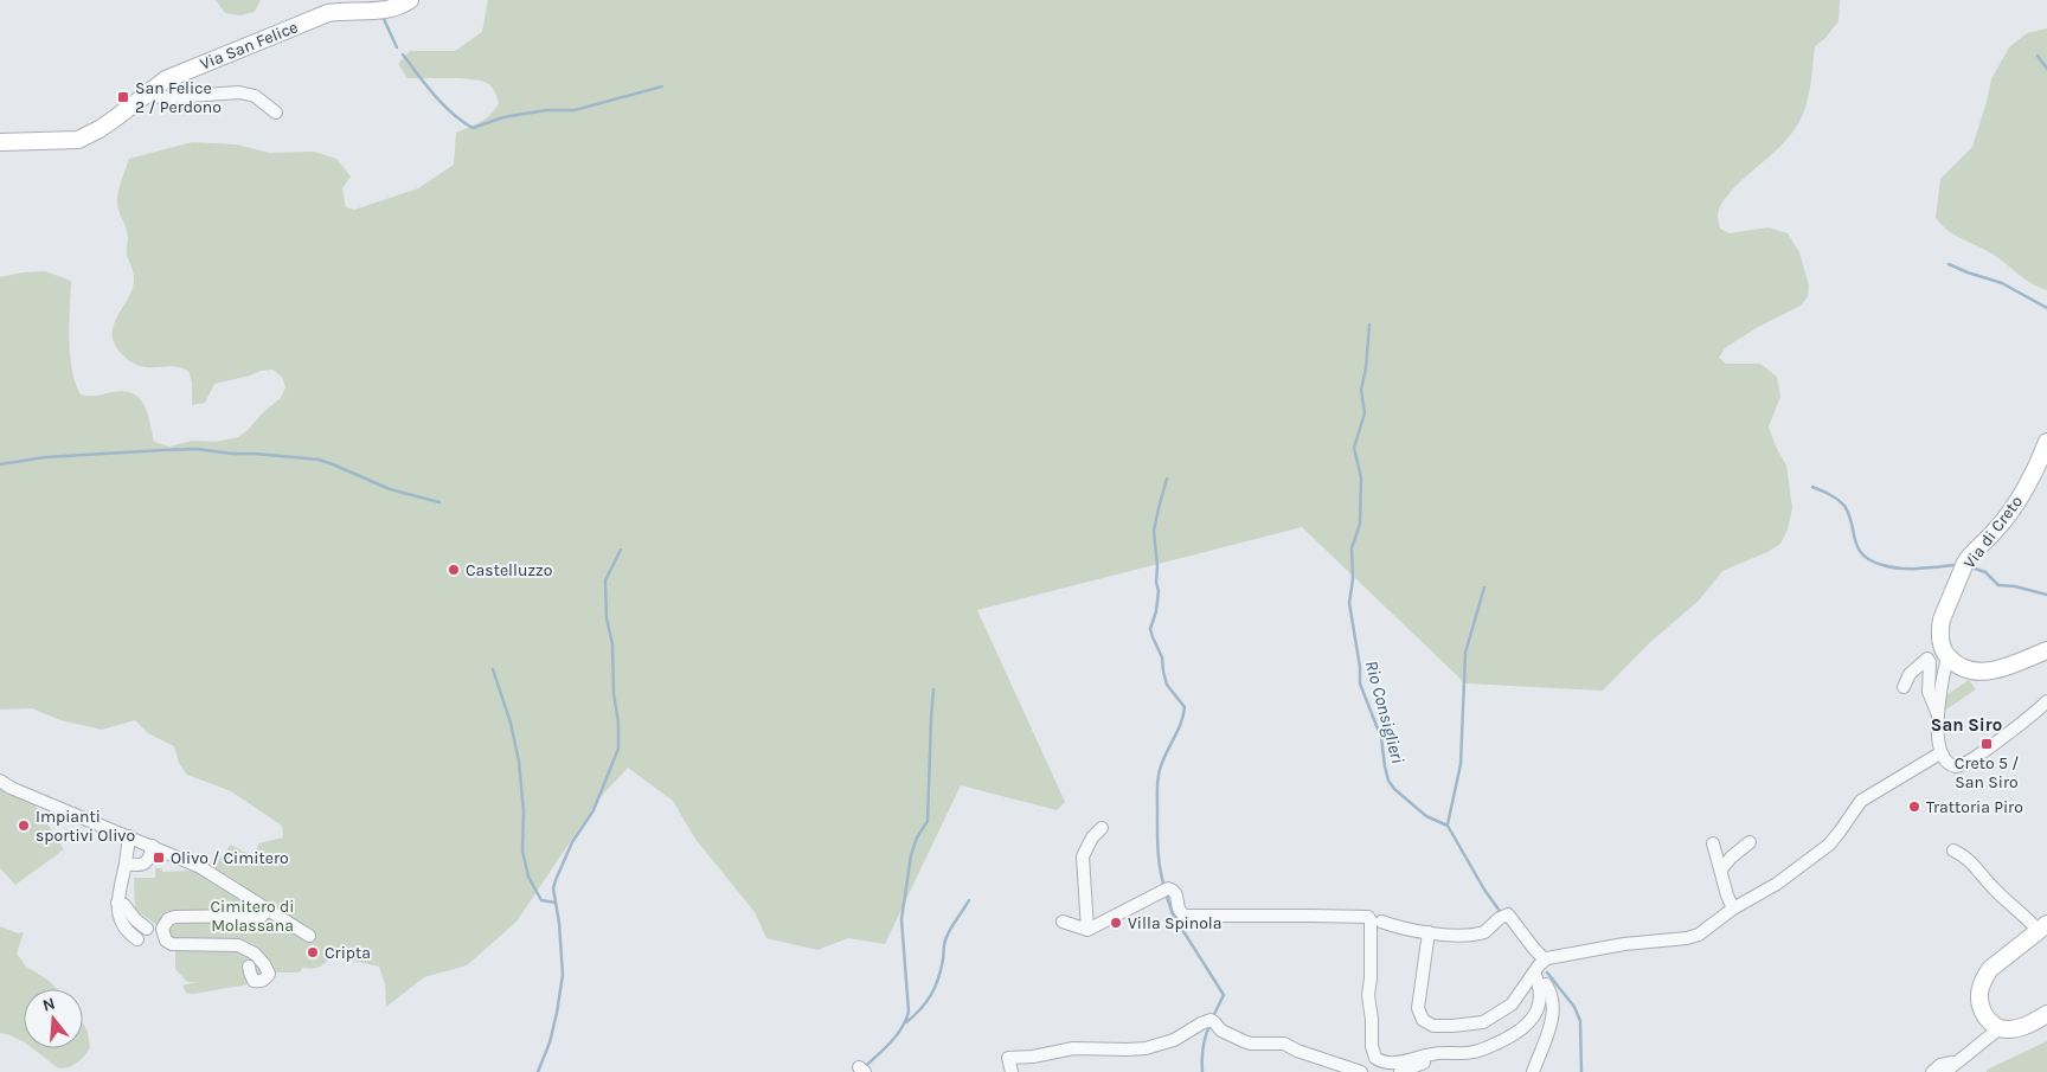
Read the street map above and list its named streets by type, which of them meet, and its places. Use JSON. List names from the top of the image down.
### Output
{
  "streets": {
    "main road": ["Via San Felice", "Via di Creto"]
  },
  "districts": ["San Siro"],
  "water": ["Rio Consiglieri"],
  "parks": ["Cimitero di Molassana"],
  "places": {
    "transit": ["San Felice 2 / Perdono", "Creto 5 / San Siro", "Olivo / Cimitero"],
    "other": [
      "Castelluzzo",
      "Trattoria Piro",
      "Impianti sportivi Olivo",
      "Villa Spinola",
      "Cripta"
    ]
  },
  "north": "top"
}
